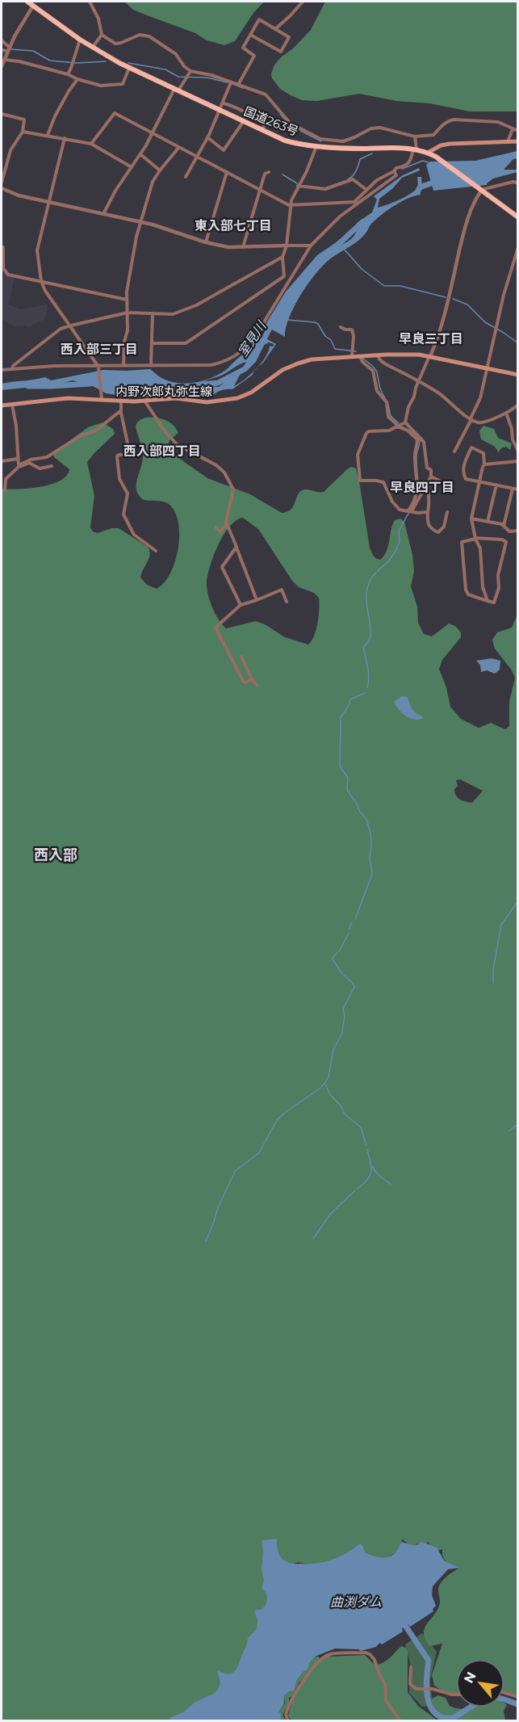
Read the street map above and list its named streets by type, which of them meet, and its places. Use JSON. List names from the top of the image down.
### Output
{
  "streets": {
    "highway": ["国道263号"],
    "main road": ["内野次郎丸弥生線"]
  },
  "districts": [
    "東入部七丁目",
    "早良三丁目",
    "西入部三丁目",
    "西入部四丁目",
    "早良四丁目",
    "西入部"
  ],
  "water": ["室見川", "曲渕ダム"],
  "north": "top left"
}
